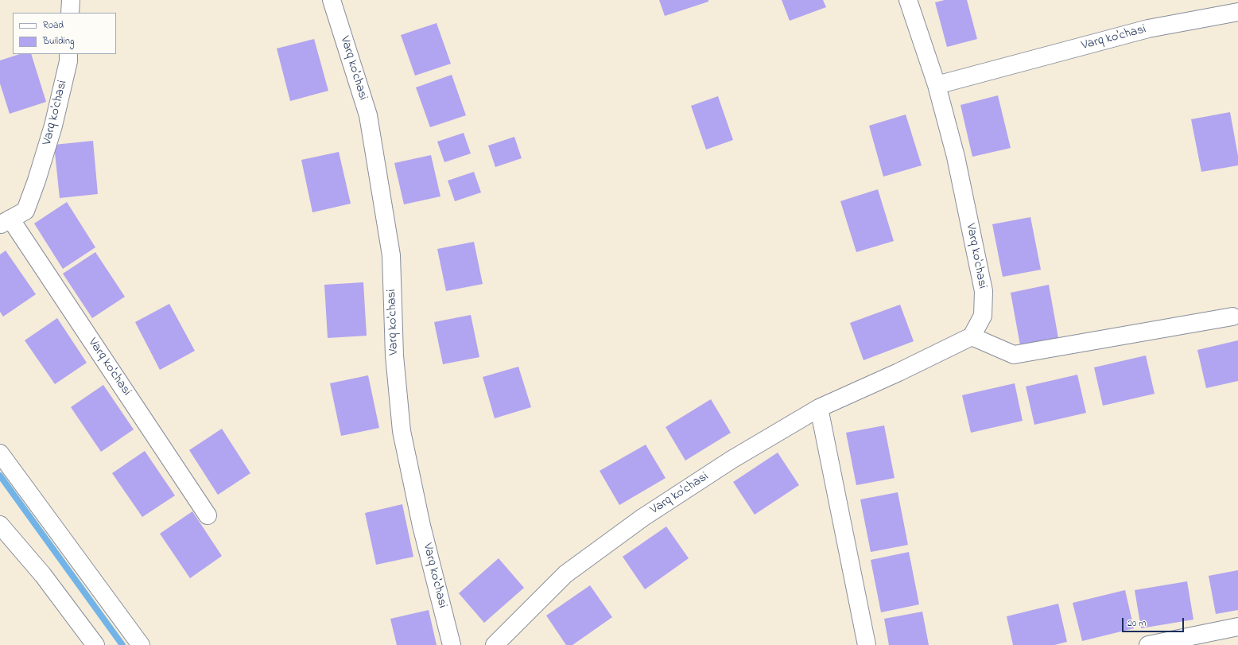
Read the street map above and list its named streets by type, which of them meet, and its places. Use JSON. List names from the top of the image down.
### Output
{
  "streets": {
    "street": ["Varq ko'chasi"]
  },
  "legend": ["Road", "Building"],
  "scale_bar": "20 m"
}
